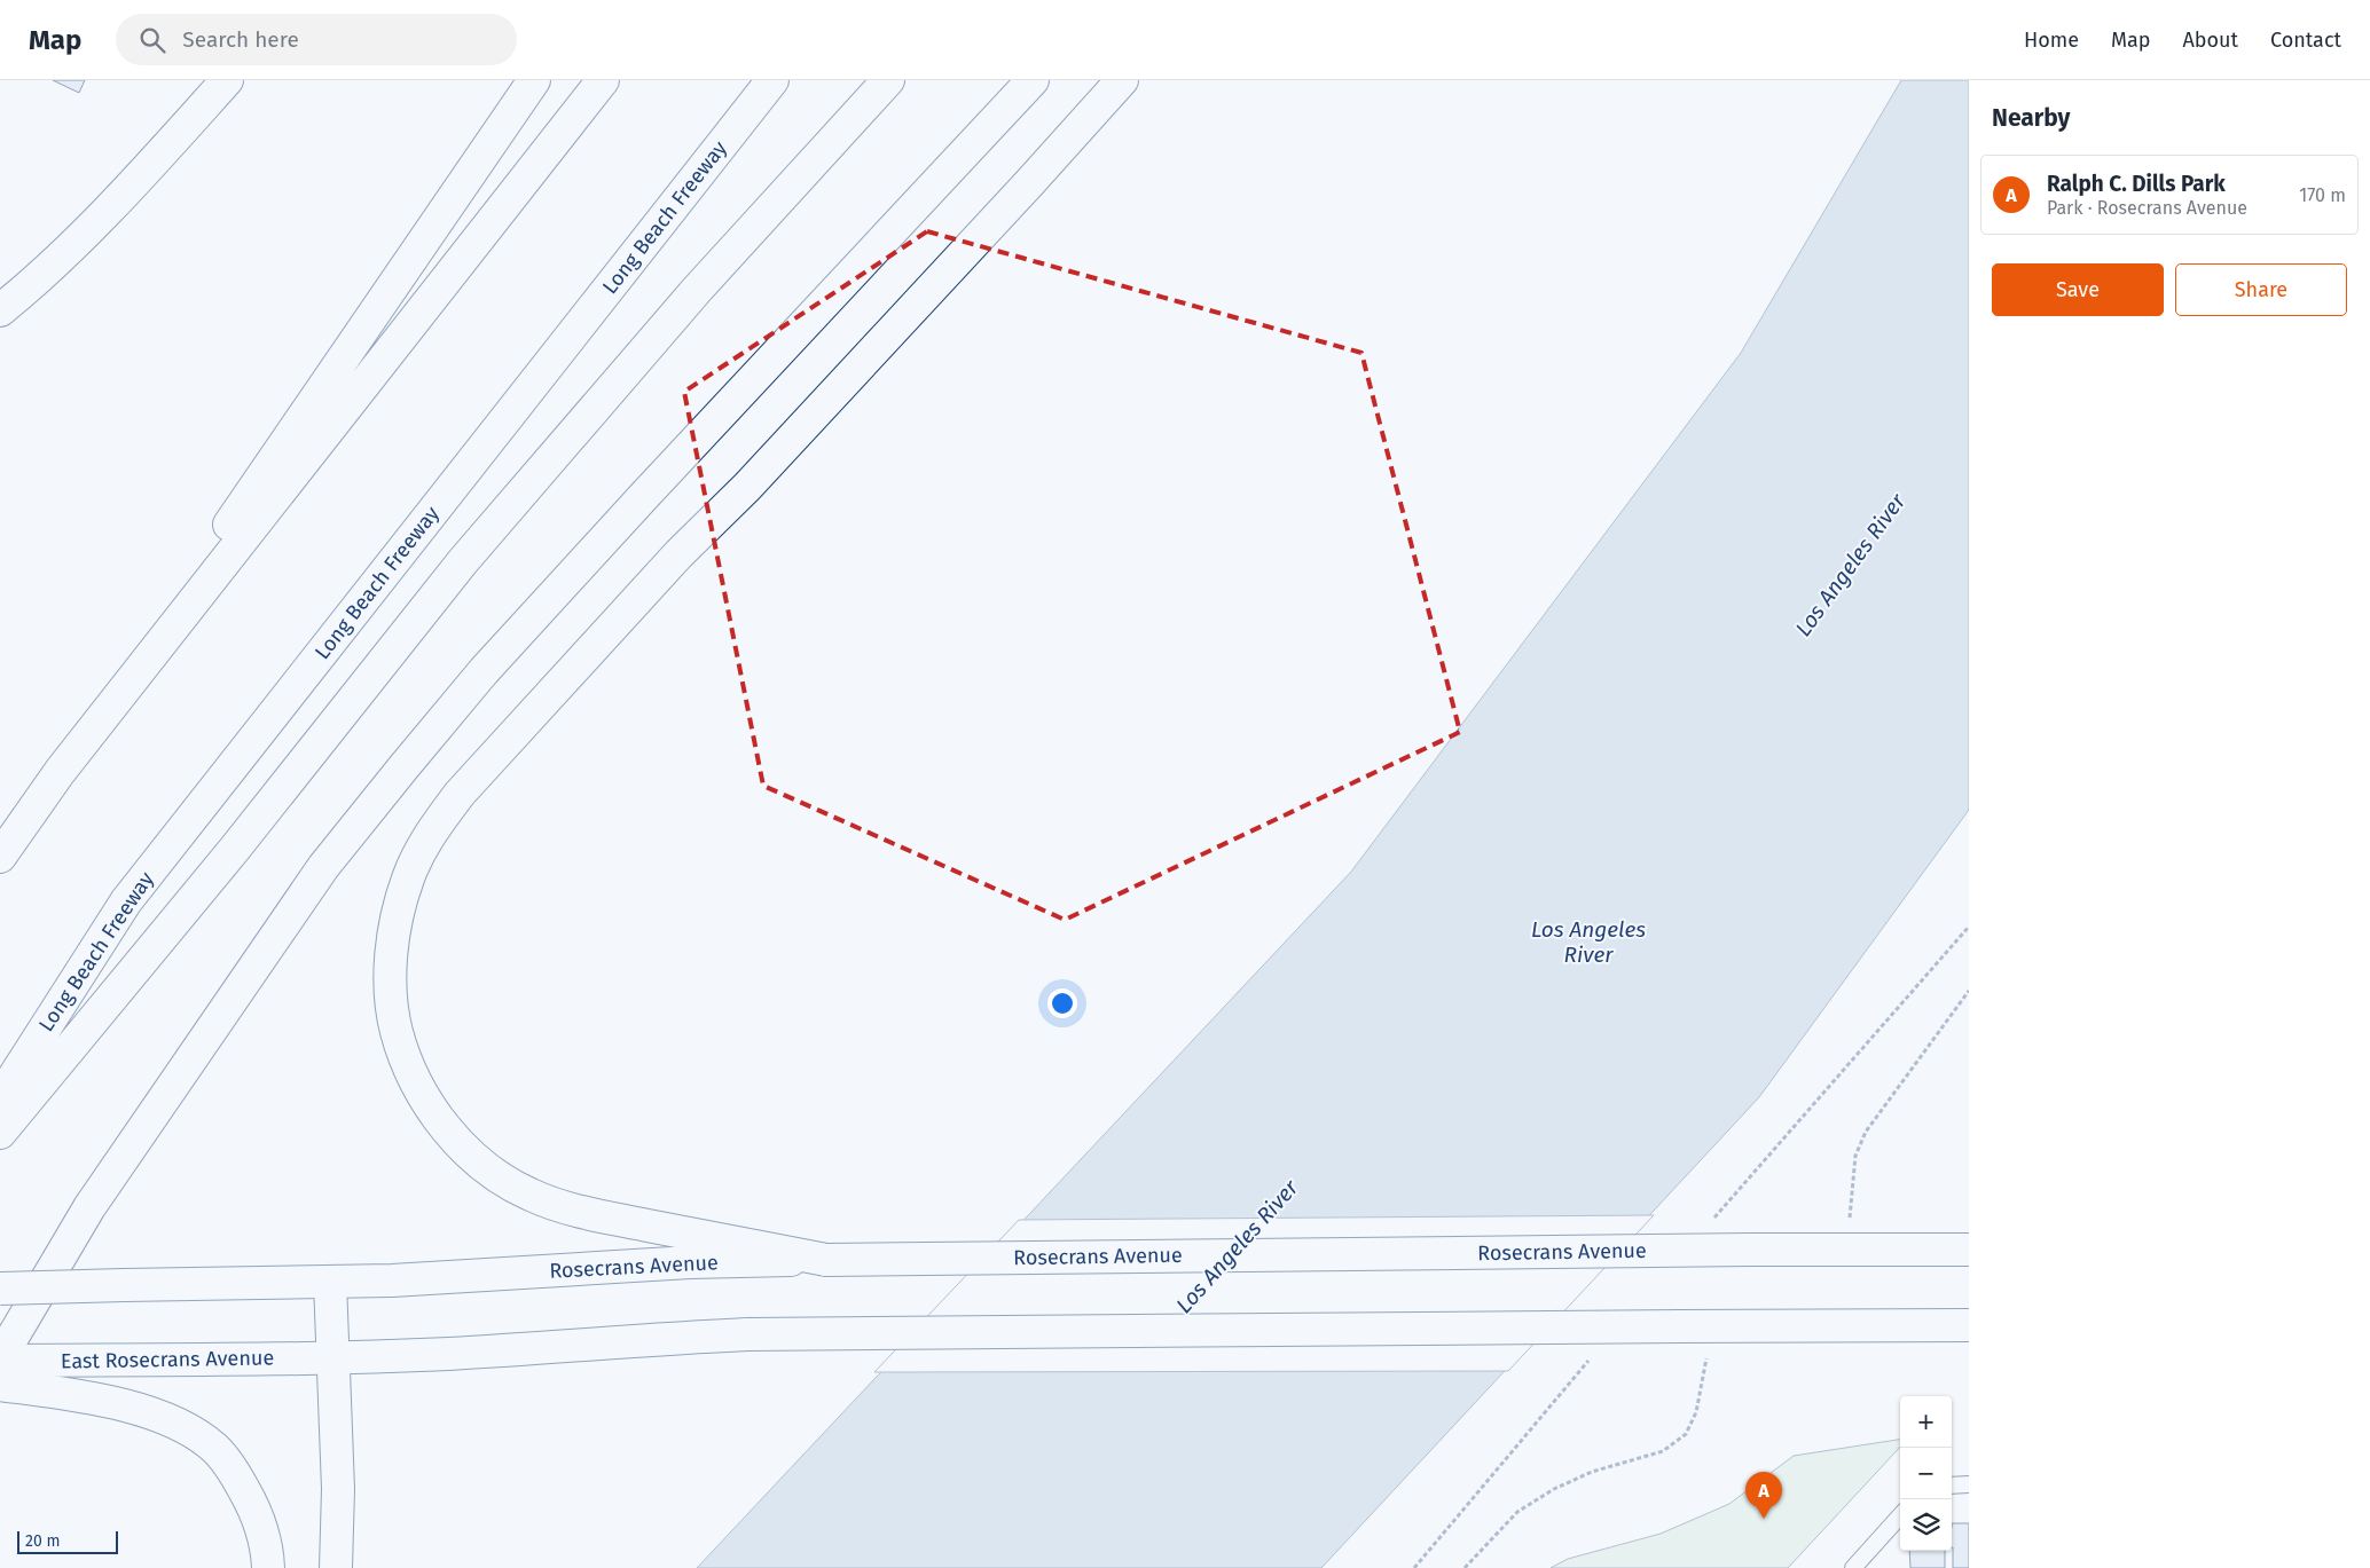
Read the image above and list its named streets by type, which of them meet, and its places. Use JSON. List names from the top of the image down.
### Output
{
  "streets": {
    "main road": ["Long Beach Freeway", "Rosecrans Avenue", "East Rosecrans Avenue"]
  },
  "water": ["Los Angeles River"],
  "scale_bar": "20 m",
  "page": {
    "header": "Map",
    "search": "Search here",
    "nav": [
      "Home",
      "Map",
      "About",
      "Contact"
    ],
    "heading": "Nearby",
    "list": [
      {
        "mark": "A",
        "name": "Ralph C. Dills Park",
        "note": "Park · Rosecrans Avenue",
        "value": "170 m"
      }
    ],
    "buttons": ["Save", "Share"],
    "map_buttons": ["+", "−"],
    "pins": "A",
    "scale": "20 m"
  }
}
